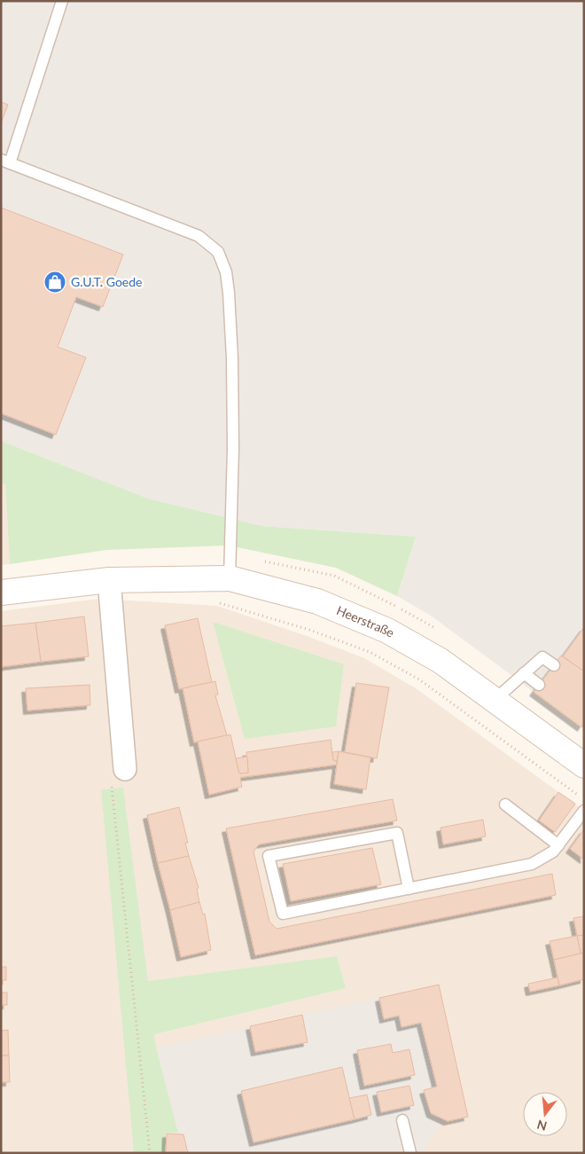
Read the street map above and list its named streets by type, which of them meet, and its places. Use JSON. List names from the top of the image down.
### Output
{
  "streets": {
    "street": ["Heerstraße"]
  },
  "places": {
    "shop": ["G.U.T. Goede"]
  },
  "north": "bottom"
}
